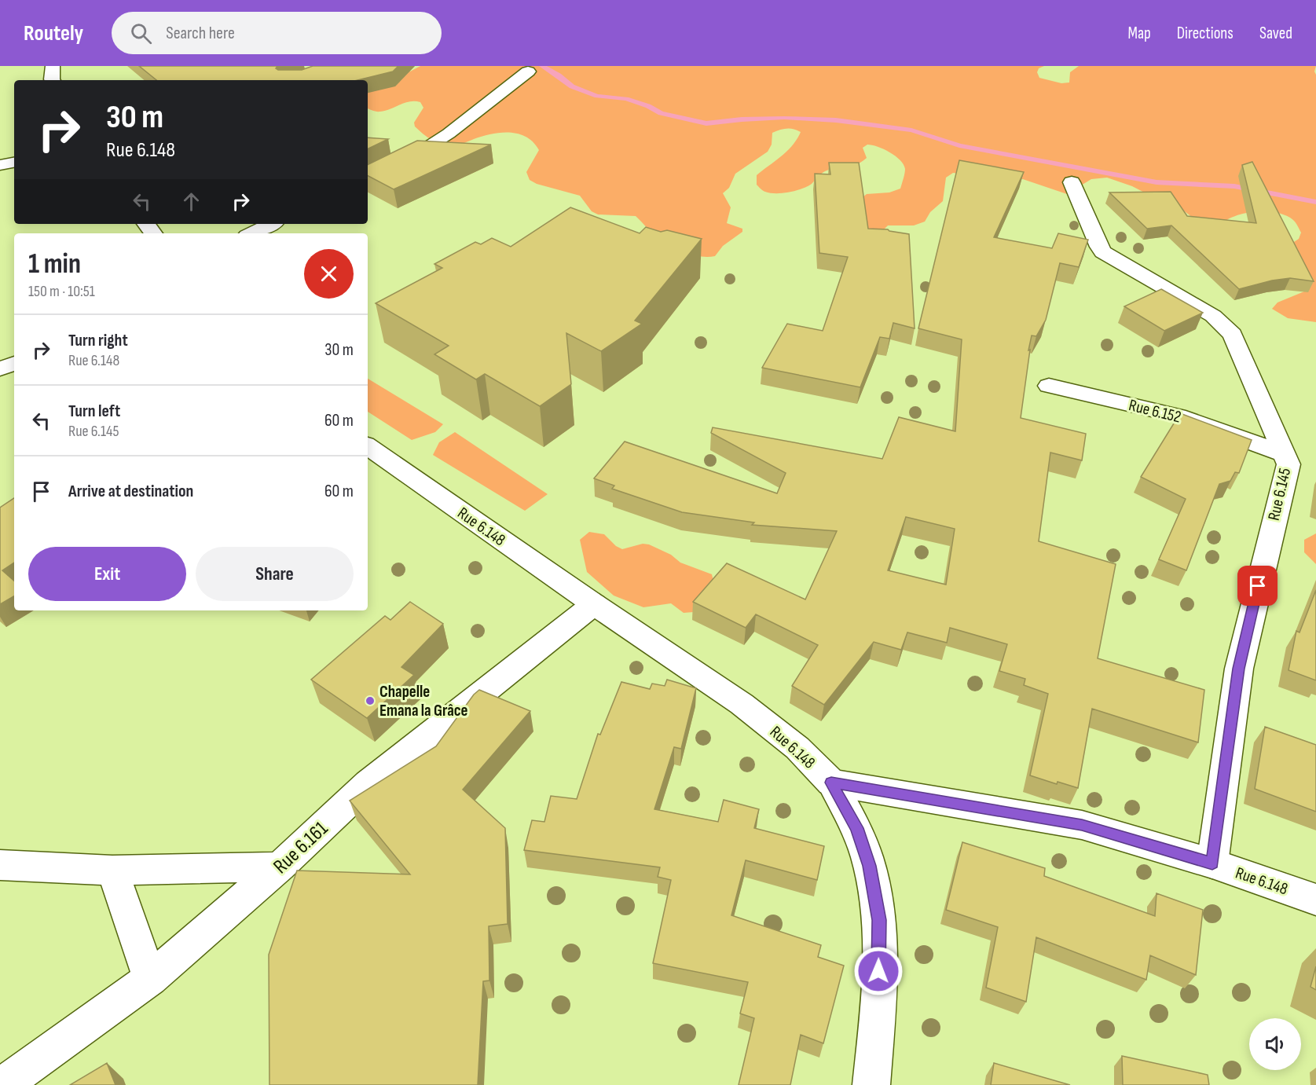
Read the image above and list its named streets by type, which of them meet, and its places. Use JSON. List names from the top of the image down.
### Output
{
  "streets": {
    "street": [
      "Rue 6.152",
      "Rue 6.145",
      "Rue 6.148",
      "Rue 6.161"
    ]
  },
  "crossings": [
    ["Rue 6.152", "Rue 6.145"],
    ["Rue 6.145", "Rue 6.148"],
    ["Rue 6.148", "Rue 6.161"]
  ],
  "places": ["Chapelle Emana la Grâce"],
  "page": {
    "header": "Routely",
    "search": "Search here",
    "nav": ["Map", "Directions", "Saved"],
    "turn": ["30 m", "Rue 6.148"],
    "heading": ["1 min", "150 m · 10:51"],
    "list": [
      {
        "name": "Turn right",
        "note": "Rue 6.148",
        "value": "30 m"
      },
      {
        "name": "Turn left",
        "note": "Rue 6.145",
        "value": "60 m"
      },
      {
        "name": "Arrive at destination",
        "value": "60 m"
      }
    ],
    "buttons": ["Exit", "Share"]
  }
}
